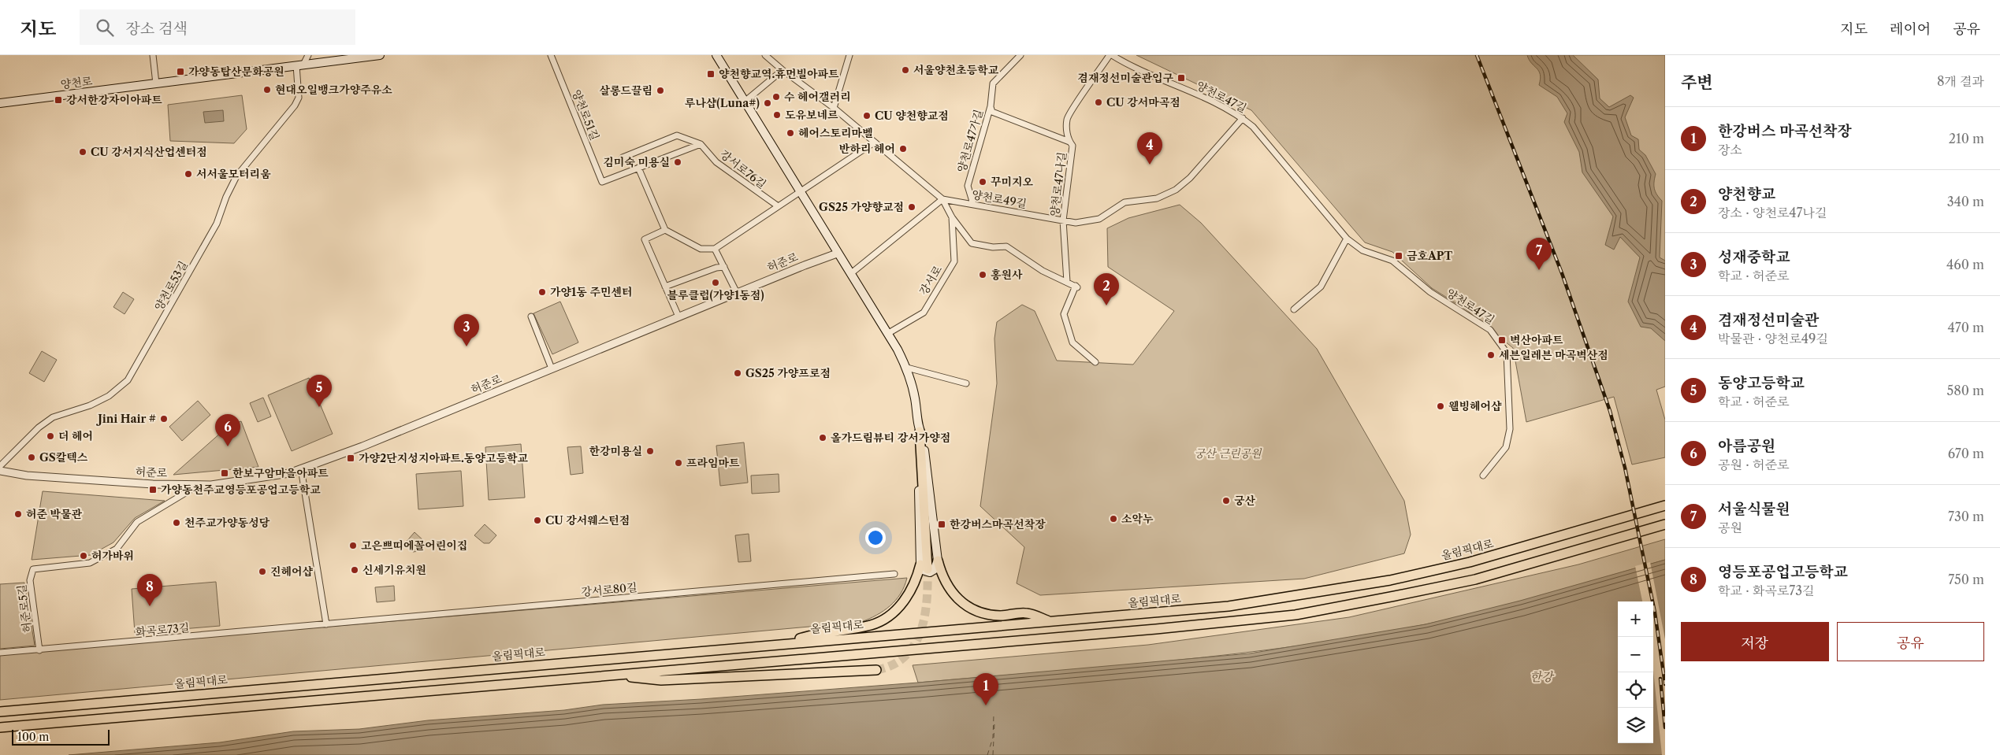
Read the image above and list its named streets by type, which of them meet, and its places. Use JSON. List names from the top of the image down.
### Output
{
  "streets": {
    "highway": ["올림픽대로"],
    "main road": ["양천로"],
    "street": [
      "양천로47길",
      "양천로51길",
      "양천로47가길",
      "강서로76길",
      "양천로47나길",
      "양천로49길",
      "허준로",
      "강서로",
      "양천로53길",
      "강서로80길",
      "허준로5길",
      "화곡로73길"
    ]
  },
  "crossings": [
    ["양천로", "양천로53길"],
    ["양천로47길", "양천로47나길"],
    ["양천로47길", "양천로49길"],
    ["양천로47가길", "양천로47나길"],
    ["양천로47가길", "양천로49길"],
    ["양천로47나길", "양천로49길"],
    ["허준로", "허준로5길"],
    ["강서로80길", "화곡로73길"],
    ["허준로5길", "화곡로73길"]
  ],
  "water": ["한강"],
  "parks": ["궁산 근린공원"],
  "places": {
    "other": [
      "서울양천초등학교",
      "현대오일뱅크가양주유소",
      "살롱드끌림",
      "수 헤어갤러리",
      "CU 강서마곡점",
      "루나샵(Luna#)",
      "도유보네르",
      "CU 양천향교점",
      "헤어스토리마벨",
      "반하리 헤어",
      "CU 강서지식산업센터점",
      "김미숙 미용실",
      "서서울모터리움",
      "꾸미지오",
      "GS25 가양향교점",
      "홍원사",
      "블루클럽(가양1동점)",
      "가양1동 주민센터",
      "세븐일레븐 마곡벽산점",
      "GS25 가양프로점",
      "웰빙헤어샵",
      "Jini Hair #",
      "더 헤어",
      "올가드림뷰티 강서가양점",
      "한강미용실",
      "GS칼텍스",
      "프라임마트",
      "궁산",
      "허준 박물관",
      "소악누",
      "CU 강서웨스턴점",
      "천주교가양동성당",
      "고은쁘띠에꼴어린이집",
      "허가바위",
      "신세기유치원",
      "진헤어샵"
    ],
    "transit": [
      "가양동탑산문화공원",
      "양천향교역.휴먼빌아파트",
      "겸재정선미술관입구",
      "강서한강자이아파트",
      "금호APT",
      "벽산아파트",
      "가양2단지성지아파트.동양고등학교",
      "한보구암마을아파트",
      "가양동천주교영등포공업고등학교",
      "한강버스마곡선착장"
    ]
  },
  "scale_bar": "100 m",
  "page": {
    "header": "지도",
    "search": "장소 검색",
    "nav": ["지도", "레이어", "공유"],
    "heading": ["주변", "8개 결과"],
    "list": [
      {
        "mark": "1",
        "name": "한강버스 마곡선착장",
        "note": "장소",
        "value": "210 m"
      },
      {
        "mark": "2",
        "name": "양천향교",
        "note": "장소 · 양천로47나길",
        "value": "340 m"
      },
      {
        "mark": "3",
        "name": "성재중학교",
        "note": "학교 · 허준로",
        "value": "460 m"
      },
      {
        "mark": "4",
        "name": "겸재정선미술관",
        "note": "박물관 · 양천로49길",
        "value": "470 m"
      },
      {
        "mark": "5",
        "name": "동양고등학교",
        "note": "학교 · 허준로",
        "value": "580 m"
      },
      {
        "mark": "6",
        "name": "아름공원",
        "note": "공원 · 허준로",
        "value": "670 m"
      },
      {
        "mark": "7",
        "name": "서울식물원",
        "note": "공원",
        "value": "730 m"
      },
      {
        "mark": "8",
        "name": "영등포공업고등학교",
        "note": "학교 · 화곡로73길",
        "value": "750 m"
      }
    ],
    "pins": [
      "4",
      "7",
      "2",
      "3",
      "5",
      "6",
      "8",
      "1"
    ],
    "map_buttons": ["+", "−"],
    "buttons": ["저장", "공유"],
    "scale": "100 m"
  }
}
